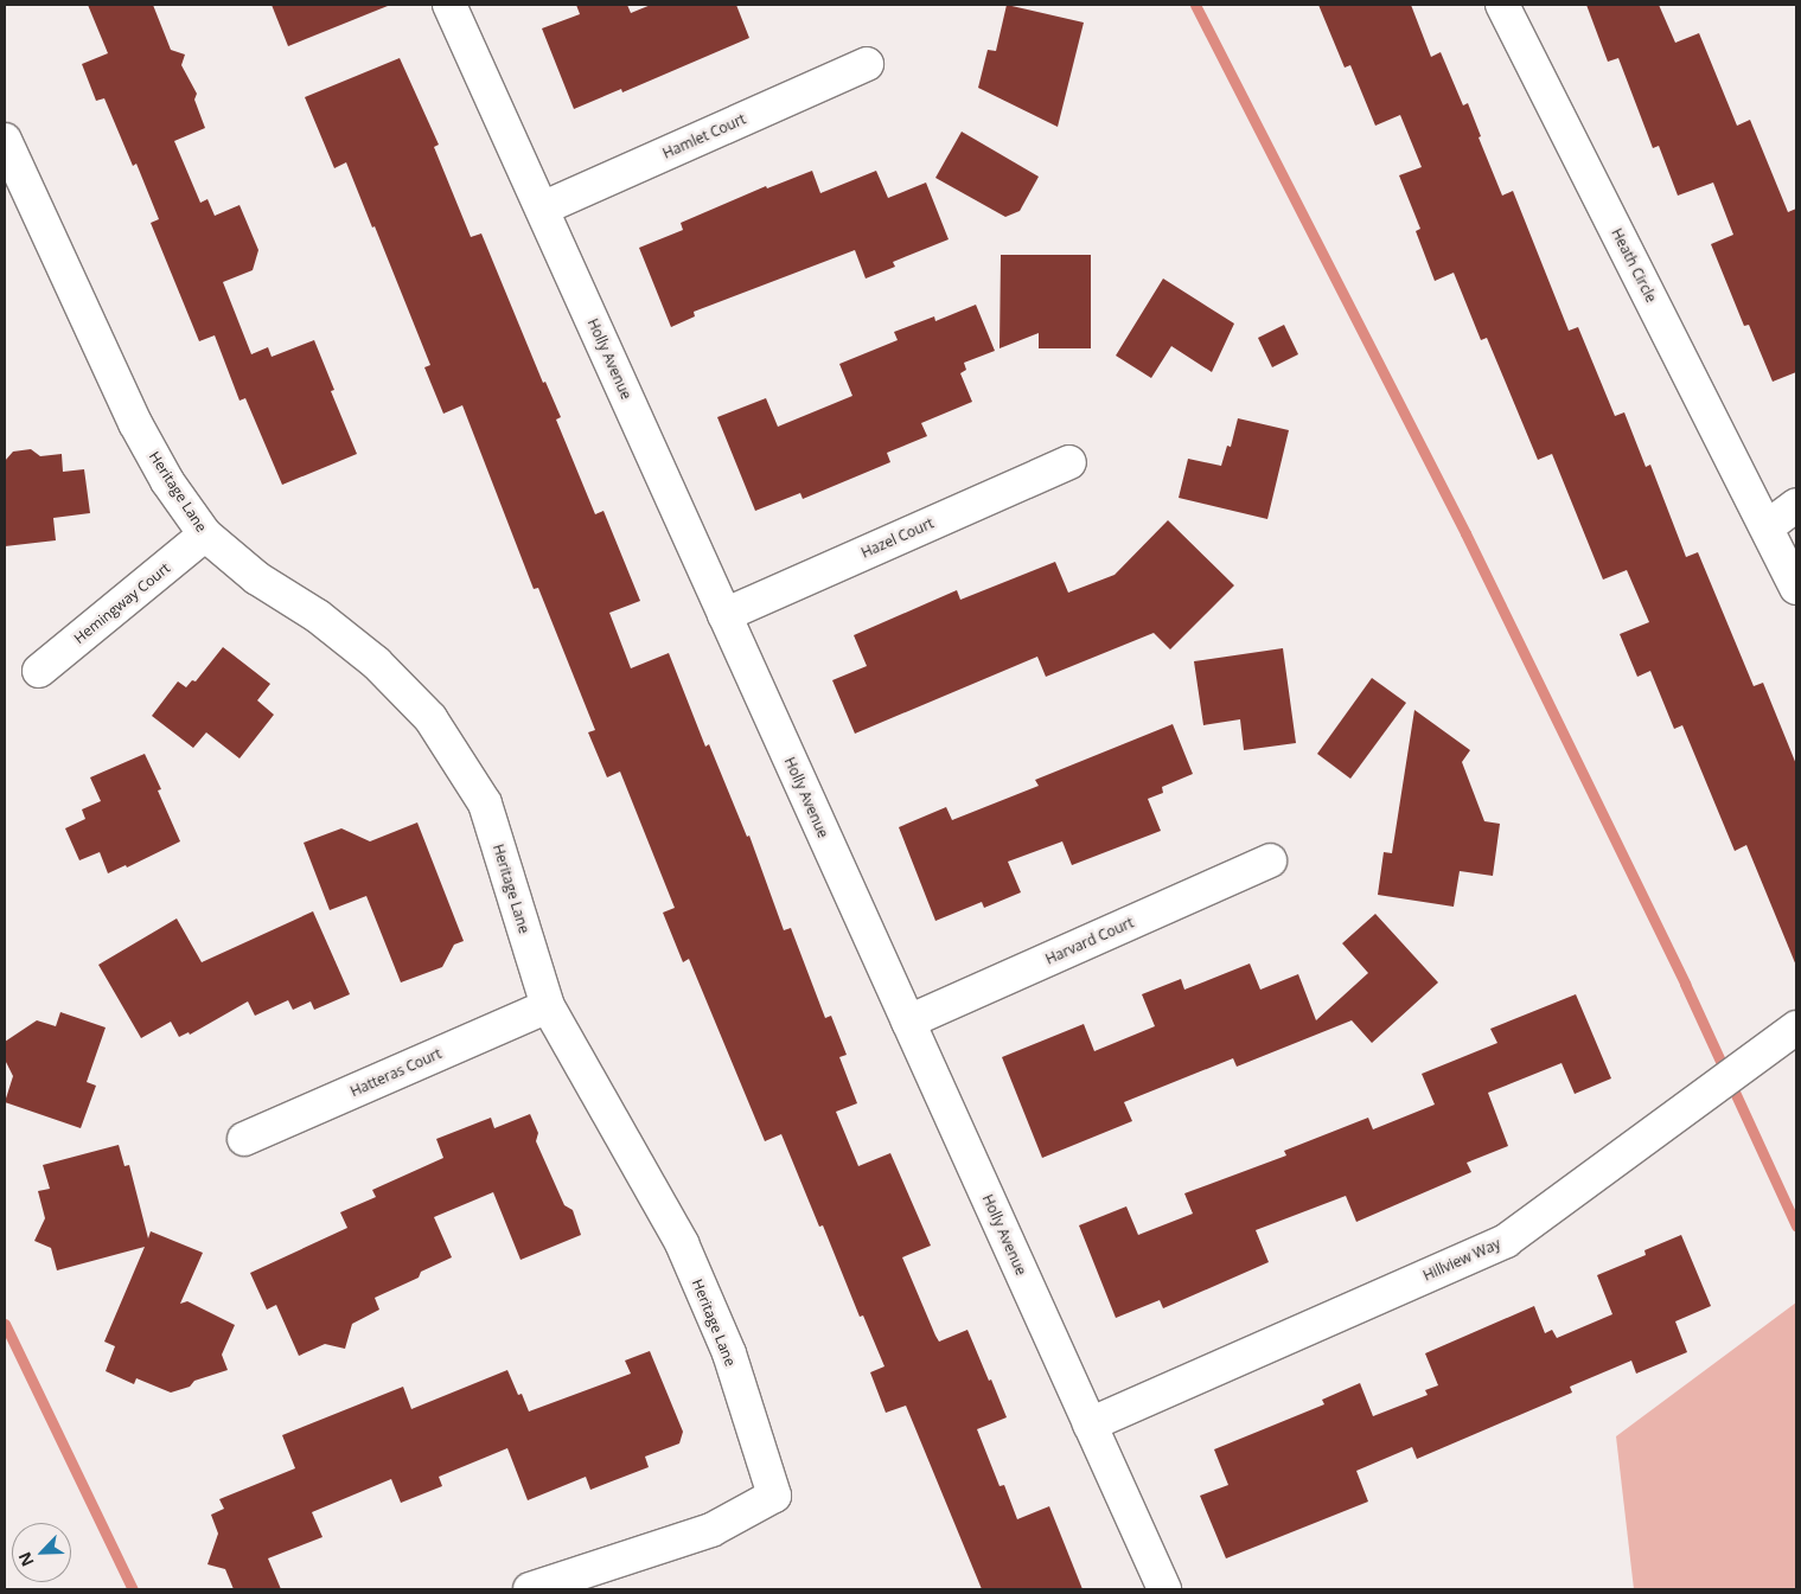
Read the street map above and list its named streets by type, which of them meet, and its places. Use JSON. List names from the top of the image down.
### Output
{
  "streets": {
    "street": [
      "Hamlet Court",
      "Heath Circle",
      "Holly Avenue",
      "Heritage Lane",
      "Hazel Court",
      "Hemingway Court",
      "Harvard Court",
      "Hatteras Court",
      "Hillview Way"
    ]
  },
  "crossings": [
    ["Hamlet Court", "Holly Avenue"],
    ["Holly Avenue", "Hazel Court"],
    ["Holly Avenue", "Harvard Court"],
    ["Holly Avenue", "Hillview Way"],
    ["Heritage Lane", "Hemingway Court"],
    ["Heritage Lane", "Hatteras Court"]
  ],
  "north": "bottom left"
}
